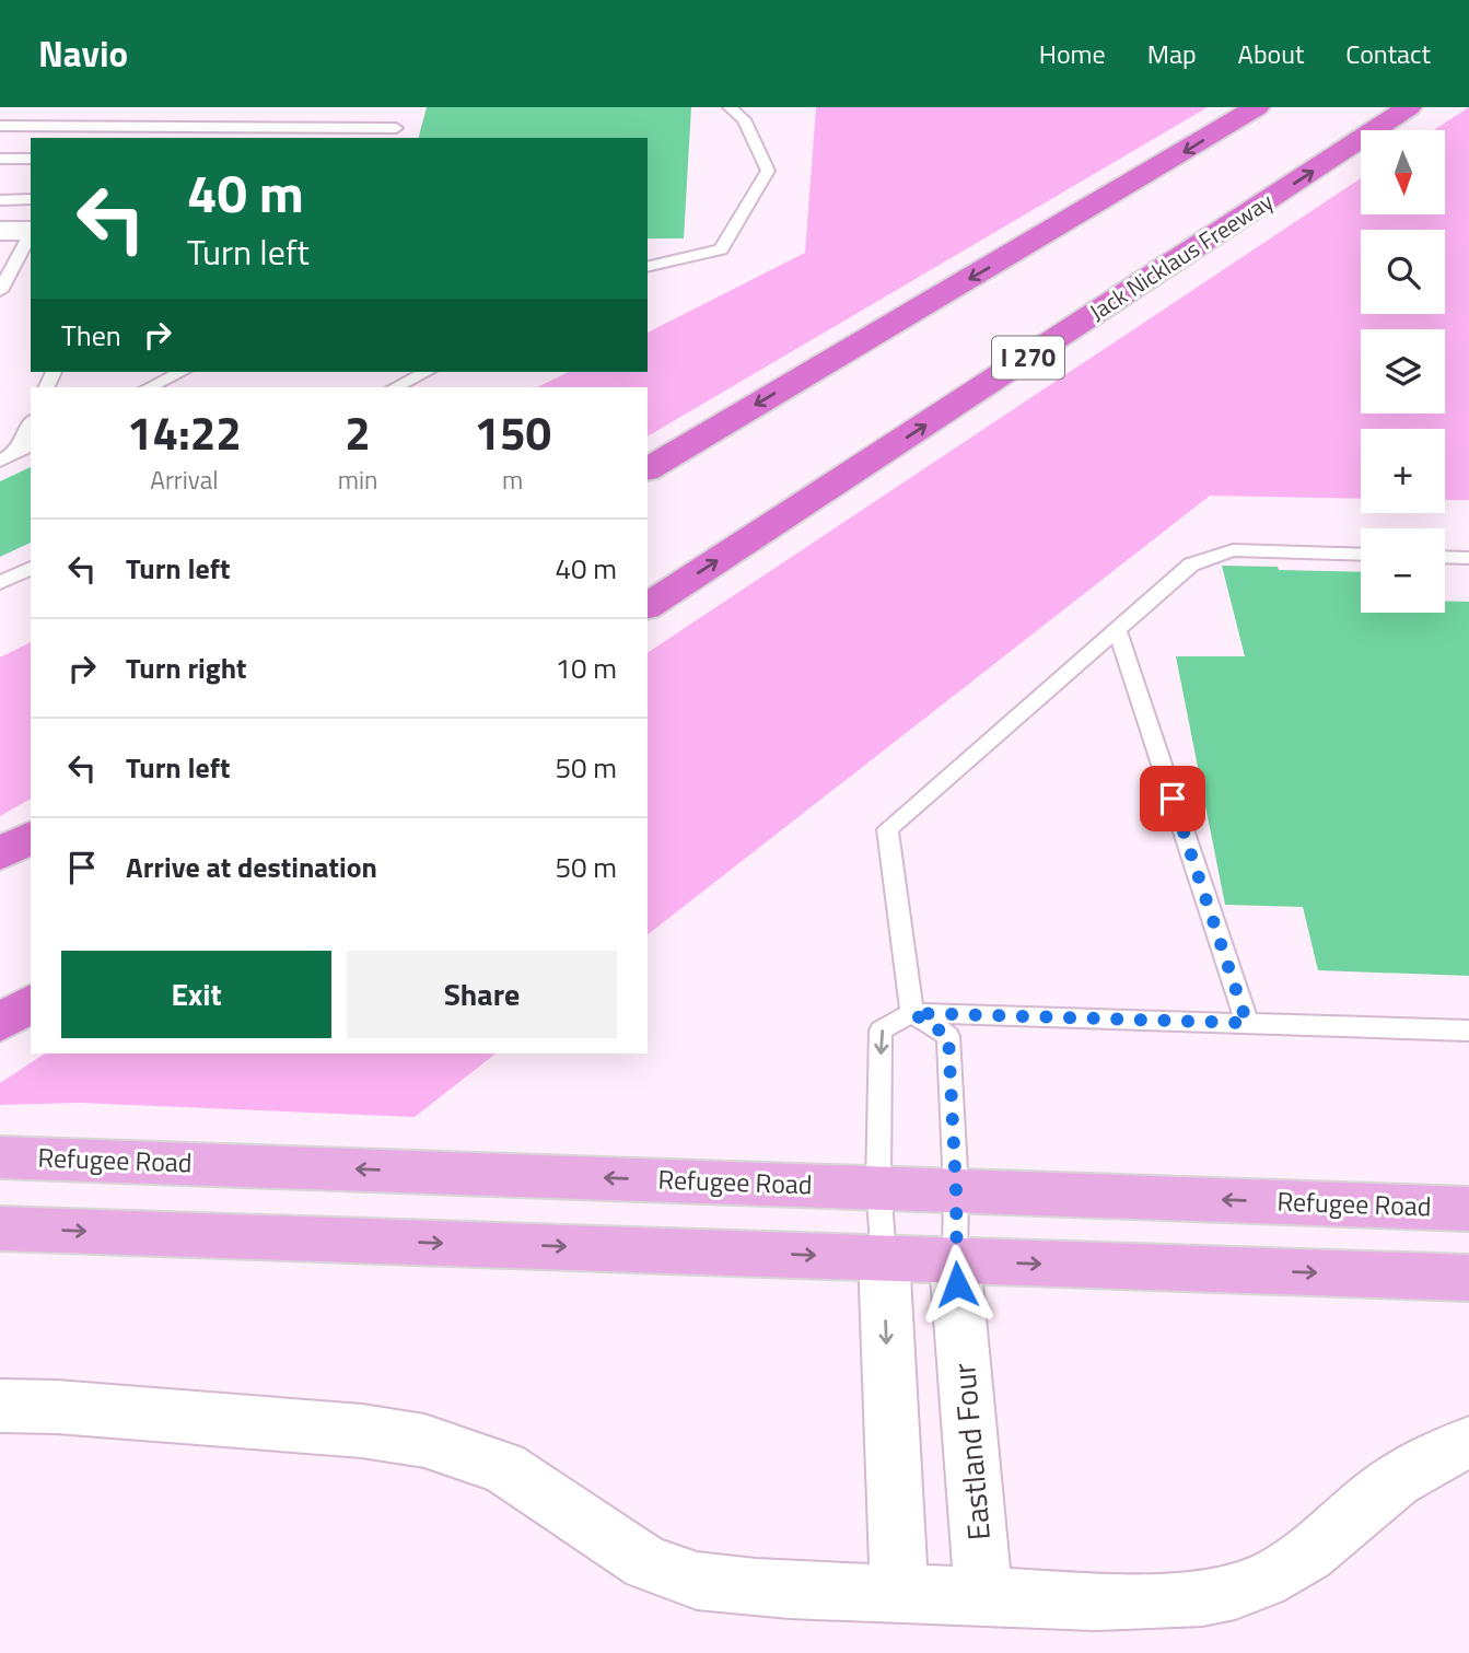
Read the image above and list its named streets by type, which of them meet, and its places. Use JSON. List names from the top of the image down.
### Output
{
  "streets": {
    "highway": ["Jack Nicklaus Freeway", "I 270"],
    "main road": ["Refugee Road"],
    "street": ["Eastland Four"]
  },
  "north": "bottom",
  "page": {
    "header": "Navio",
    "nav": [
      "Home",
      "Map",
      "About",
      "Contact"
    ],
    "map_buttons": ["+", "−"],
    "turn": ["40 m", "Turn left"],
    "then": "Then",
    "eta": [
      "14:22",
      "Arrival",
      "2",
      "min",
      "150",
      "m"
    ],
    "list": [
      {
        "name": "Turn left",
        "value": "40 m"
      },
      {
        "name": "Turn right",
        "value": "10 m"
      },
      {
        "name": "Turn left",
        "value": "50 m"
      },
      {
        "name": "Arrive at destination",
        "value": "50 m"
      }
    ],
    "buttons": ["Exit", "Share"]
  }
}
